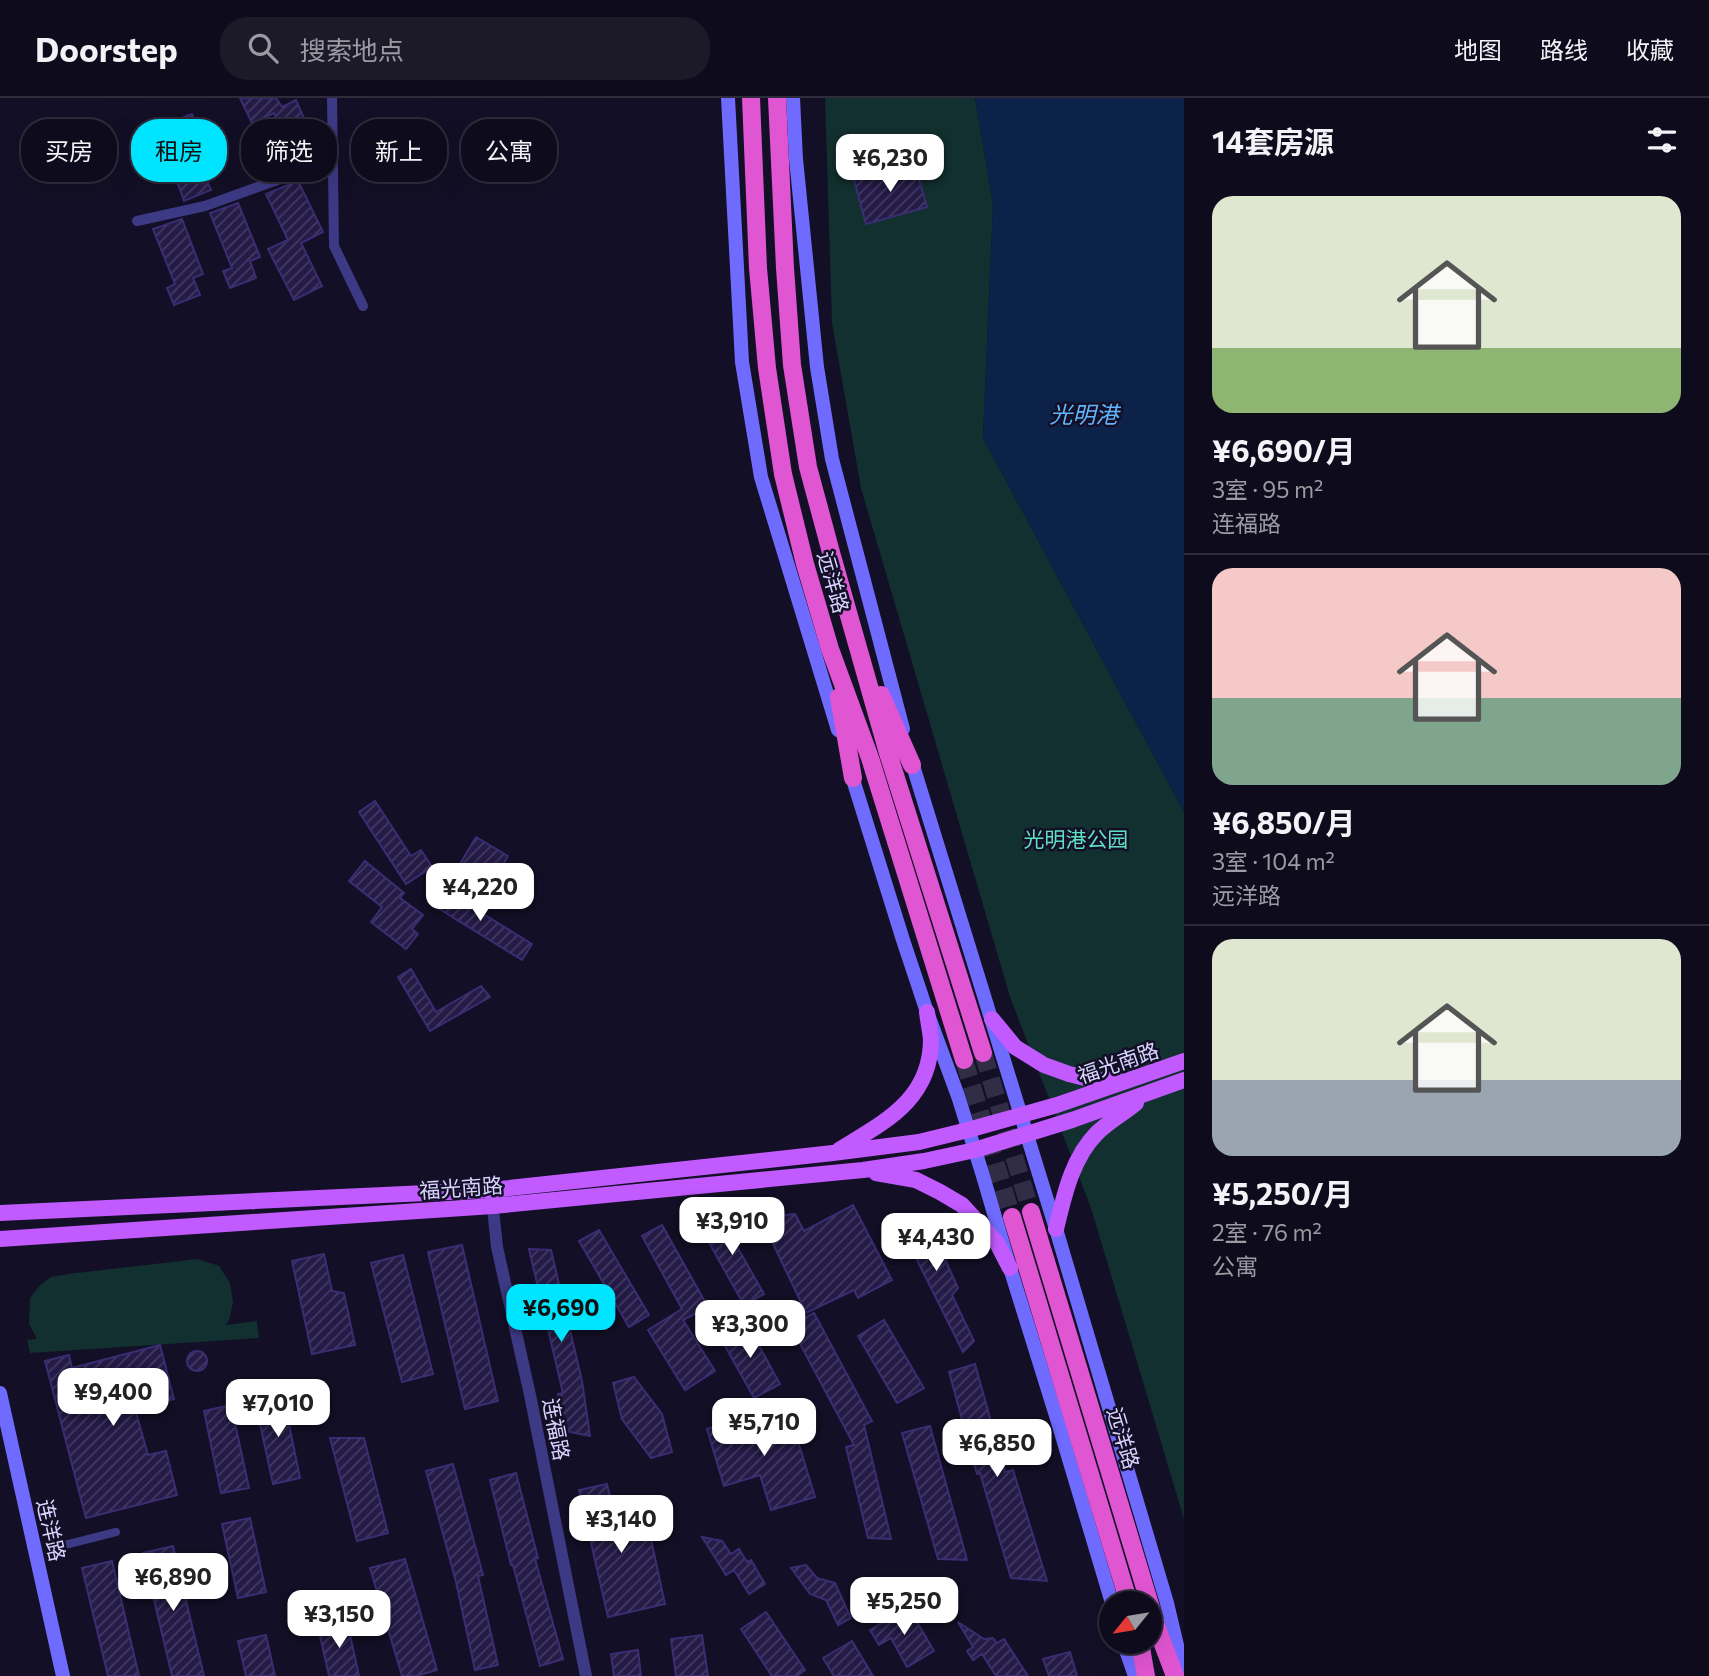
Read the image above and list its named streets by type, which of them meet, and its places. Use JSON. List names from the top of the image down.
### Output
{
  "streets": {
    "highway": ["远洋路"],
    "main road": ["福光南路", "连洋路"],
    "street": ["连福路"]
  },
  "crossings": [
    ["福光南路", "连福路"]
  ],
  "water": ["光明港"],
  "parks": ["光明港公园"],
  "north": "bottom left",
  "page": {
    "header": "Doorstep",
    "search": "搜索地点",
    "nav": ["地图", "路线", "收藏"],
    "heading": "14套房源",
    "chip": [
      "买房",
      "租房",
      "筛选",
      "新上",
      "公寓"
    ],
    "price": [
      "¥6,230",
      "¥4,220",
      "¥3,910",
      "¥4,430",
      "¥6,690",
      "¥3,300",
      "¥9,400",
      "¥7,010",
      "¥5,710",
      "¥6,850",
      "¥3,140",
      "¥6,890",
      "¥5,250",
      "¥3,150"
    ],
    "list": [
      {
        "name": "¥6,690/月",
        "note": "3室 · 95 m² · 连福路"
      },
      {
        "name": "¥6,850/月",
        "note": "3室 · 104 m² · 远洋路"
      },
      {
        "name": "¥5,250/月",
        "note": "2室 · 76 m² · 公寓"
      }
    ]
  }
}
